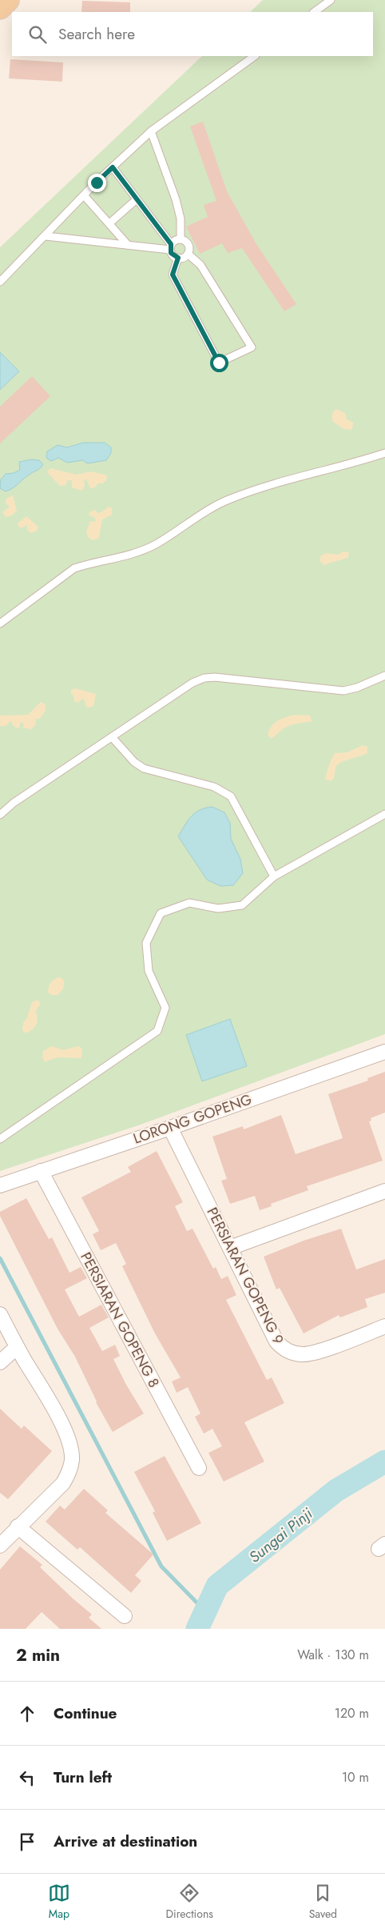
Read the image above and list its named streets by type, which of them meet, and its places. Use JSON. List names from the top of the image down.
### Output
{
  "streets": {
    "street": ["LORONG GOPENG", "PERSIARAN GOPENG 9", "PERSIARAN GOPENG 8"]
  },
  "crossings": [
    ["LORONG GOPENG", "PERSIARAN GOPENG 9"],
    ["LORONG GOPENG", "PERSIARAN GOPENG 8"]
  ],
  "water": ["Sungai Pinji"],
  "page": {
    "search": "Search here",
    "heading": ["2 min", "Walk · 130 m"],
    "list": [
      ["Continue", "120 m"],
      ["Turn left", "10 m"],
      "Arrive at destination"
    ],
    "nav": ["Map", "Directions", "Saved"]
  }
}
